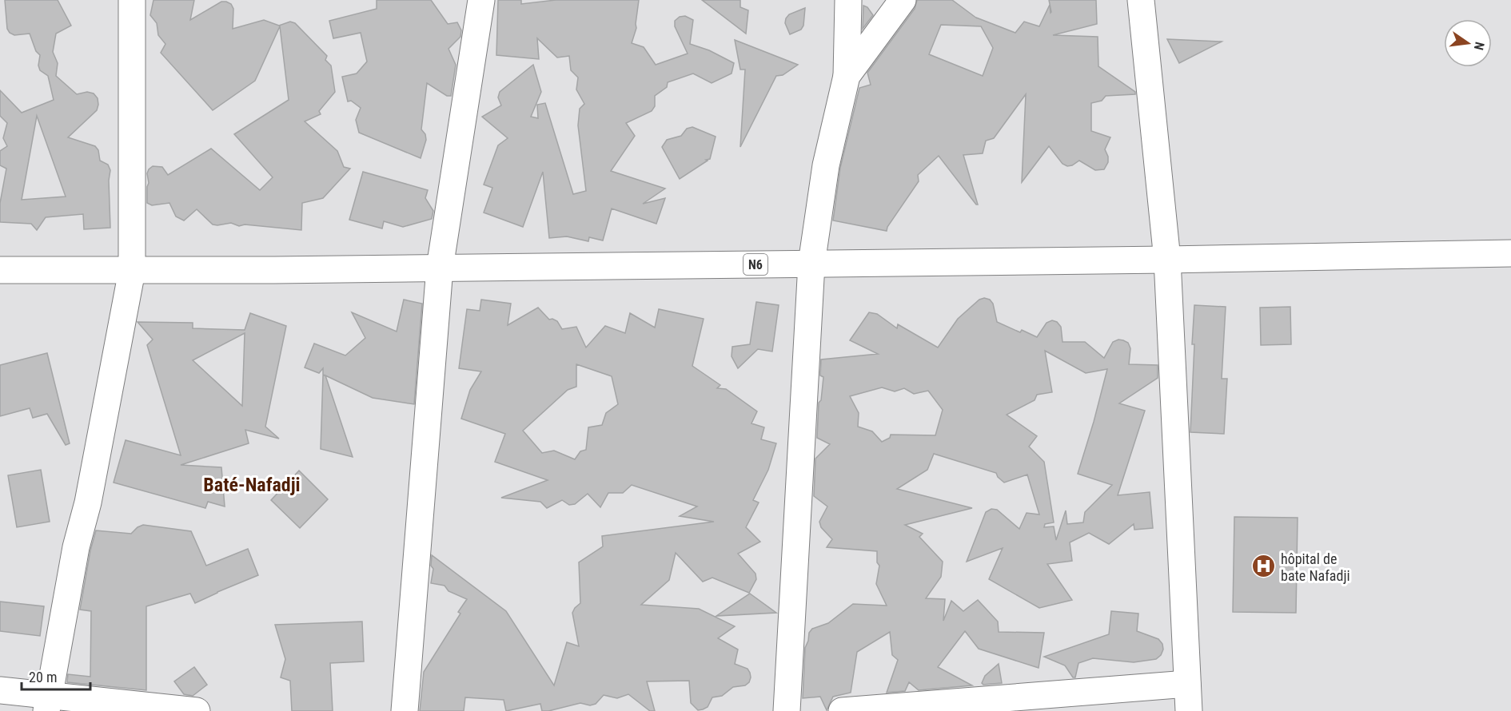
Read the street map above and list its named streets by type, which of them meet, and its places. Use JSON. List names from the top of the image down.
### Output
{
  "streets": {
    "main road": ["N6"]
  },
  "districts": ["Baté-Nafadji"],
  "places": {
    "hospital": ["hôpital de bate Nafadji"]
  },
  "scale_bar": "20 m",
  "north": "right"
}
